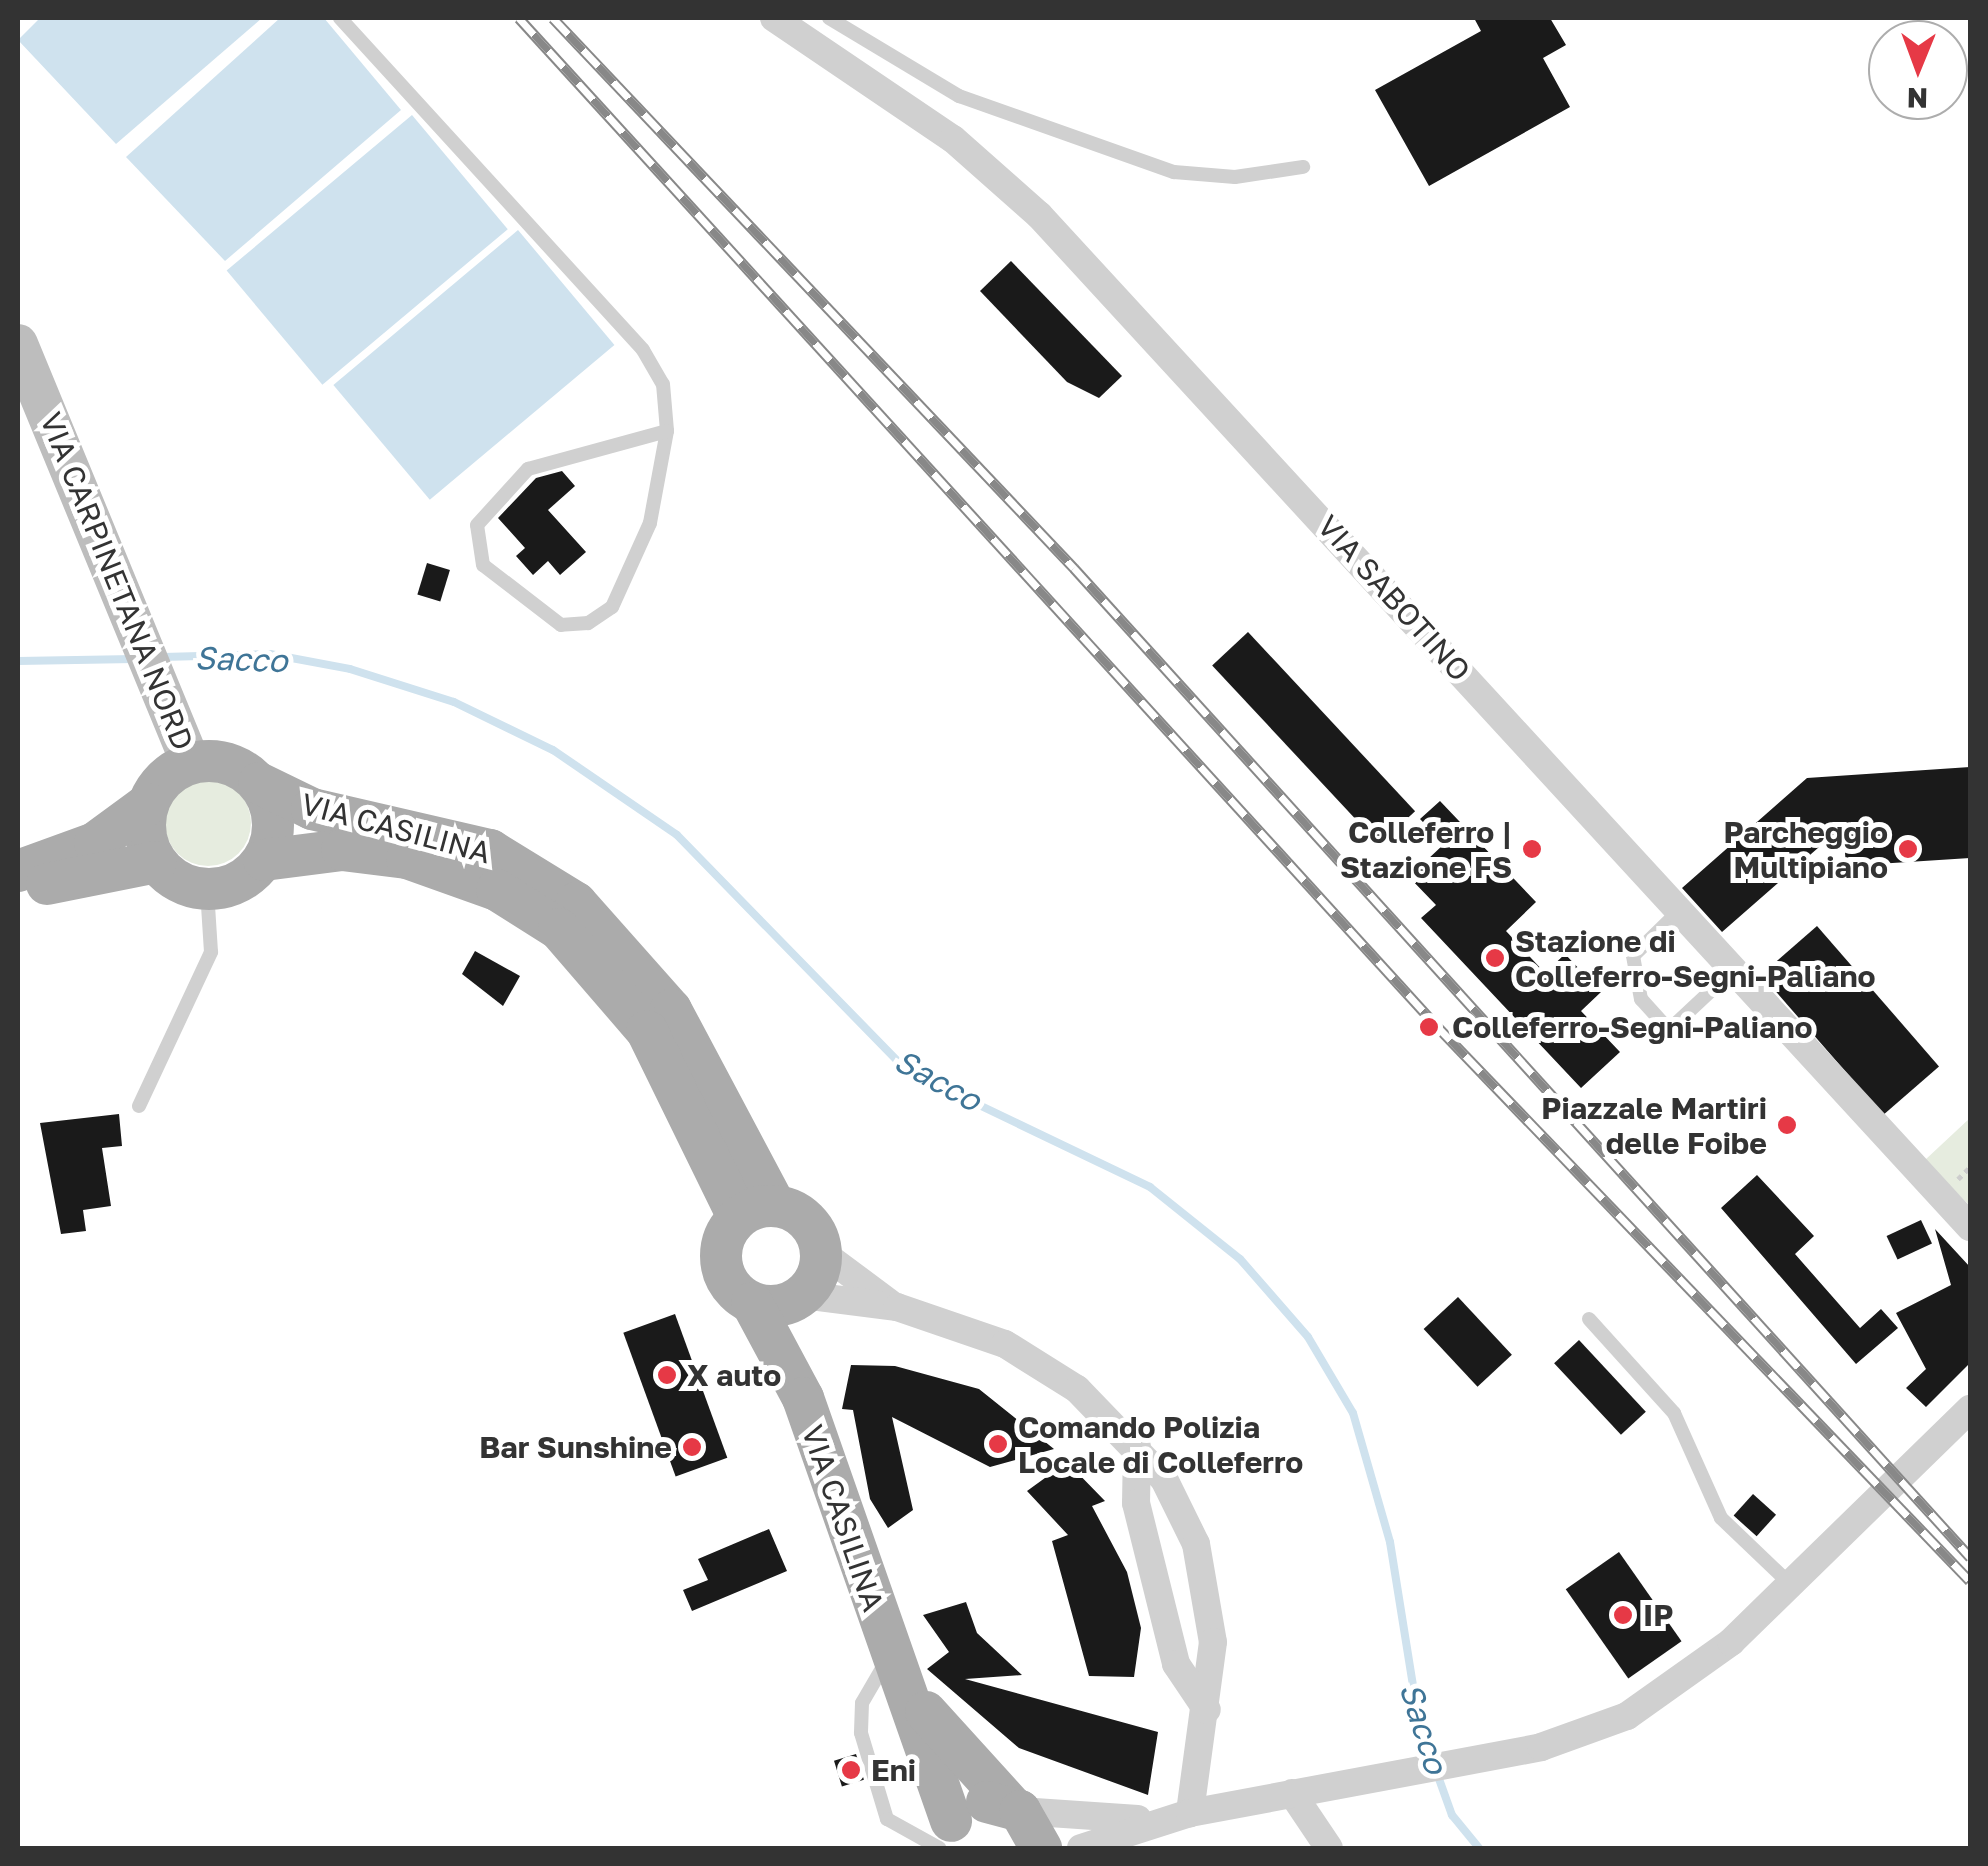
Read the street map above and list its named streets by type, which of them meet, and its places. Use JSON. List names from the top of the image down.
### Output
{
  "streets": {
    "main road": ["VIA CARPINETANA NORD", "VIA CASILINA"],
    "street": ["VIA SABOTINO"]
  },
  "crossings": [
    ["VIA CARPINETANA NORD", "VIA CASILINA"]
  ],
  "water": ["Sacco"],
  "places": [
    "Colleferro | Stazione FS",
    "Parcheggio Multipiano",
    "Stazione di Colleferro-Segni-Paliano",
    "Colleferro-Segni-Paliano",
    "Piazzale Martiri delle Foibe",
    "X auto",
    "Comando Polizia Locale di Colleferro",
    "Bar Sunshine",
    "IP",
    "Eni"
  ],
  "north": "bottom"
}
